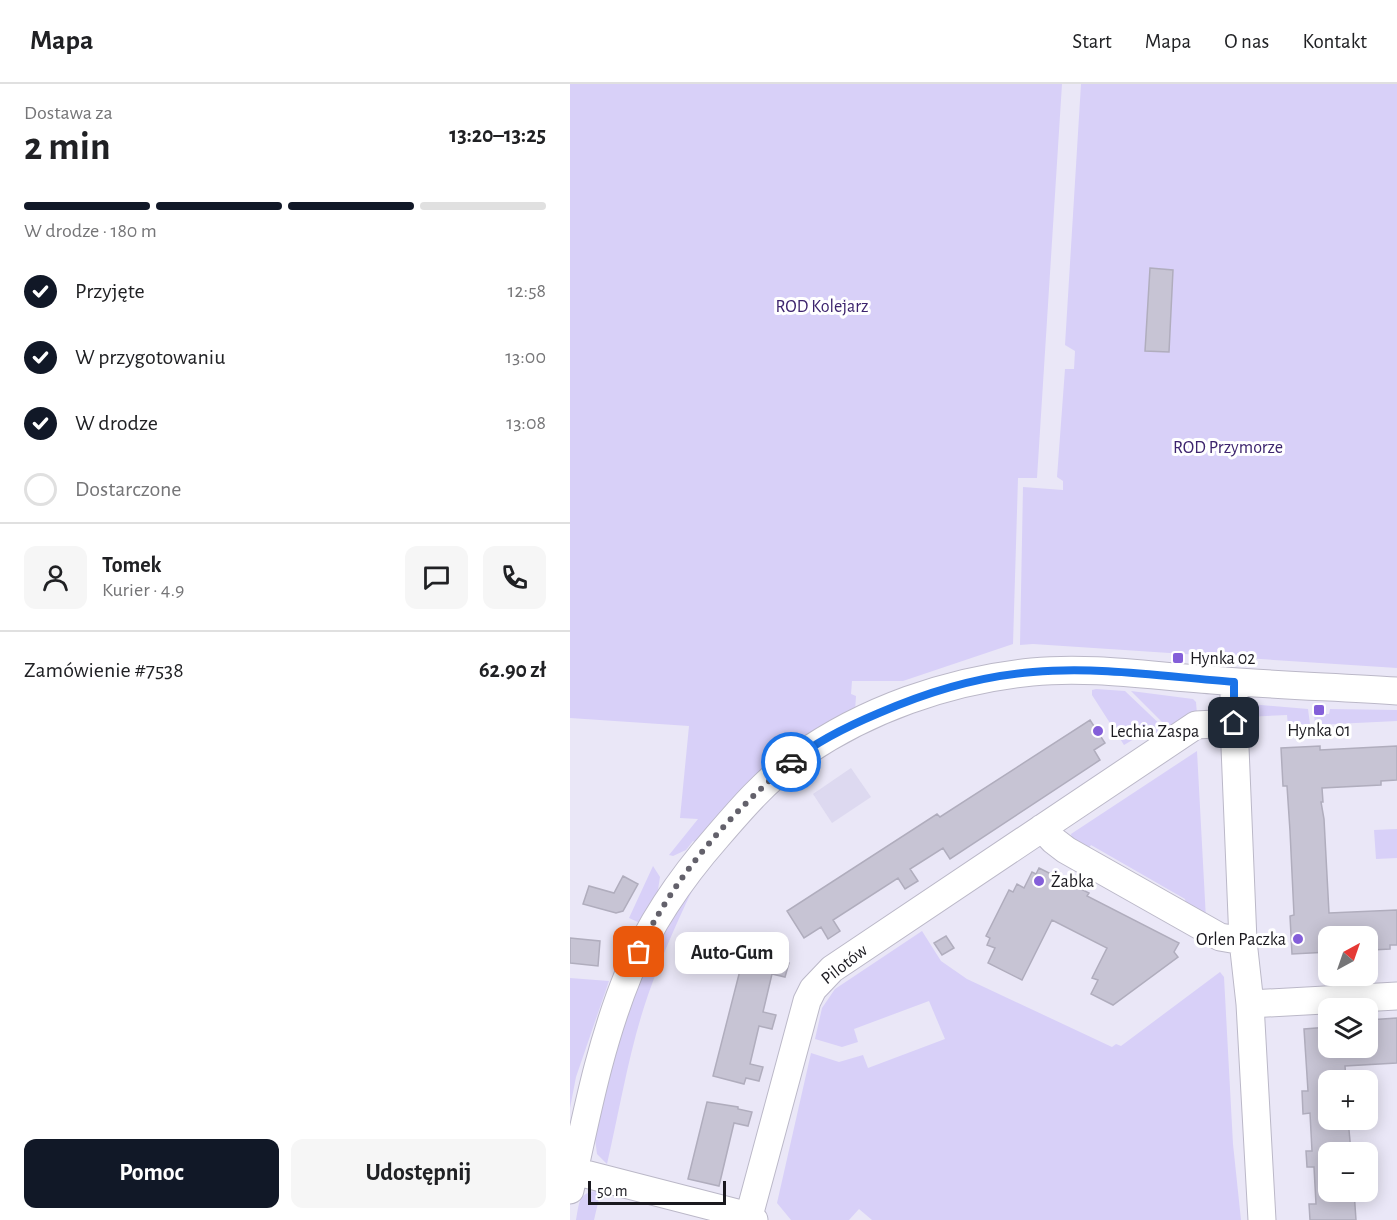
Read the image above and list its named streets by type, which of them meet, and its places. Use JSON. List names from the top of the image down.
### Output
{
  "streets": {
    "street": ["Pilotów"]
  },
  "parks": ["ROD Kolejarz", "ROD Przymorze"],
  "places": {
    "transit": ["Hynka 02", "Hynka 01"],
    "other": [
      "Lechia Zaspa",
      "Żabka",
      "Orlen Paczka",
      "Auto-Gum"
    ]
  },
  "scale_bar": "50 m",
  "north": "top right",
  "page": {
    "header": "Mapa",
    "nav": [
      "Start",
      "Mapa",
      "O nas",
      "Kontakt"
    ],
    "heading": ["2 min", "Dostawa za", "13:20–13:25"],
    "panel": [
      "Tomek",
      "Kurier · 4.9",
      "Zamówienie #7538",
      "62.90 zł"
    ],
    "bar": "W drodze · 180 m",
    "list": [
      ["Przyjęte", "12:58"],
      ["W przygotowaniu", "13:00"],
      ["W drodze", "13:08"],
      "Dostarczone"
    ],
    "map_buttons": ["+", "−"],
    "bubble": "Auto-Gum",
    "buttons": ["Pomoc", "Udostępnij"],
    "scale": "50 m"
  }
}
